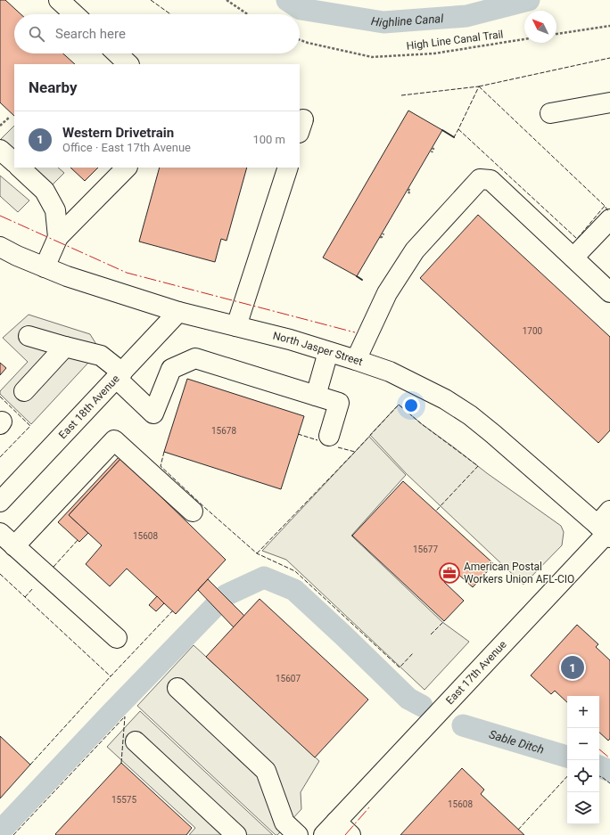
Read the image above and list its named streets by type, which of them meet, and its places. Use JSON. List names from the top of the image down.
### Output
{
  "streets": {
    "street": ["North Jasper Street", "East 18th Avenue", "East 17th Avenue"],
    "path": ["High Line Canal Trail"]
  },
  "crossings": [
    ["North Jasper Street", "East 18th Avenue"],
    ["North Jasper Street", "East 17th Avenue"]
  ],
  "water": ["Highline Canal", "Sable Ditch"],
  "places": {
    "office": ["American Postal Workers Union AFL-CIO"]
  },
  "house_numbers": [
    "1700",
    "15678",
    "15608",
    "15677",
    "15607",
    "15575",
    "15608"
  ],
  "north": "top left",
  "page": {
    "search": "Search here",
    "heading": "Nearby",
    "list": [
      {
        "mark": "1",
        "name": "Western Drivetrain",
        "note": "Office · East 17th Avenue",
        "value": "100 m"
      }
    ],
    "pins": "1",
    "map_buttons": ["+", "−"]
  }
}
